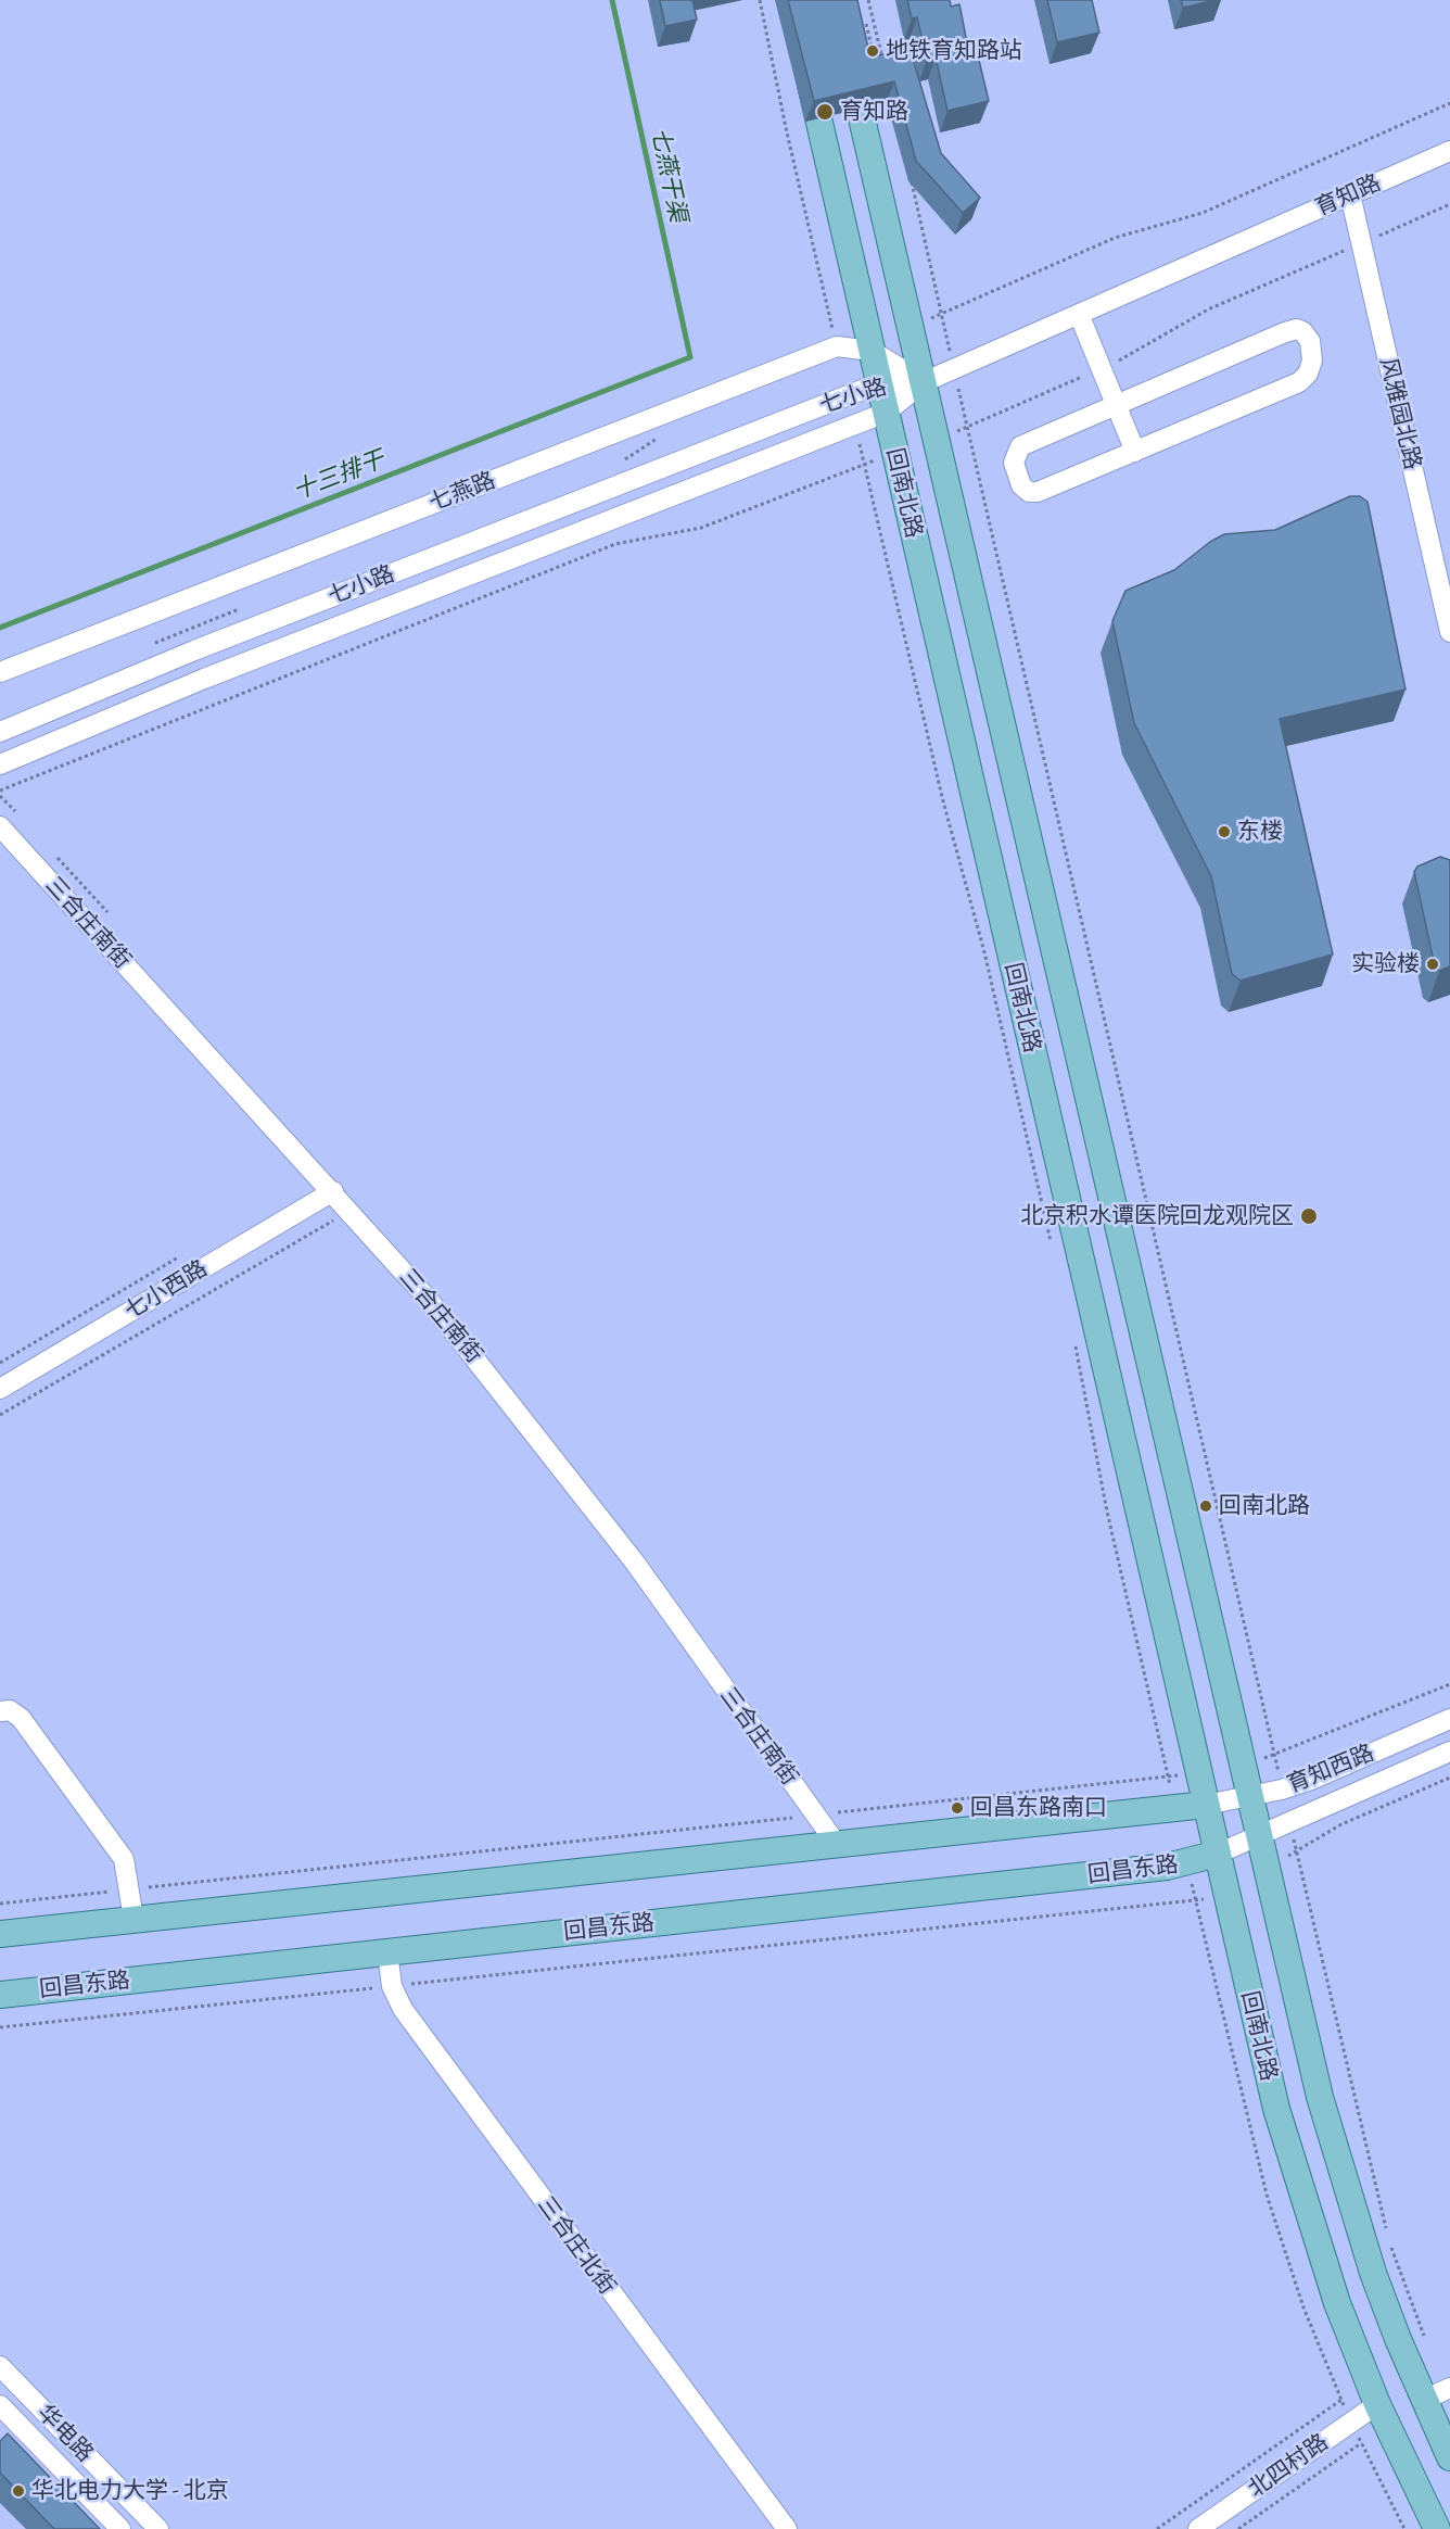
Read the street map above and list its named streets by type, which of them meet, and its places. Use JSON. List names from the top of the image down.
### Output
{
  "streets": {
    "main road": ["回南北路", "回昌东路"],
    "street": [
      "育知路",
      "七小路",
      "风雅园北路",
      "七燕路",
      "三合庄南街",
      "七小西路",
      "育知西路",
      "三合庄北街",
      "华电路",
      "北四村路"
    ]
  },
  "crossings": [
    ["育知路", "七小路"],
    ["育知路", "风雅园北路"],
    ["育知路", "七燕路"],
    ["育知路", "回南北路"],
    ["七小路", "七燕路"],
    ["七小路", "回南北路"],
    ["七燕路", "回南北路"],
    ["回南北路", "育知西路"],
    ["回南北路", "回昌东路"],
    ["回南北路", "北四村路"],
    ["三合庄南街", "七小西路"],
    ["育知西路", "回昌东路"],
    ["回昌东路", "三合庄北街"]
  ],
  "water": ["七燕干渠", "十三排干"],
  "places": [
    "地铁育知路站",
    "育知路",
    "东楼",
    "实验楼",
    "北京积水谭医院回龙观院区",
    "回南北路",
    "回昌东路南口",
    "华北电力大学 - 北京"
  ]
}
